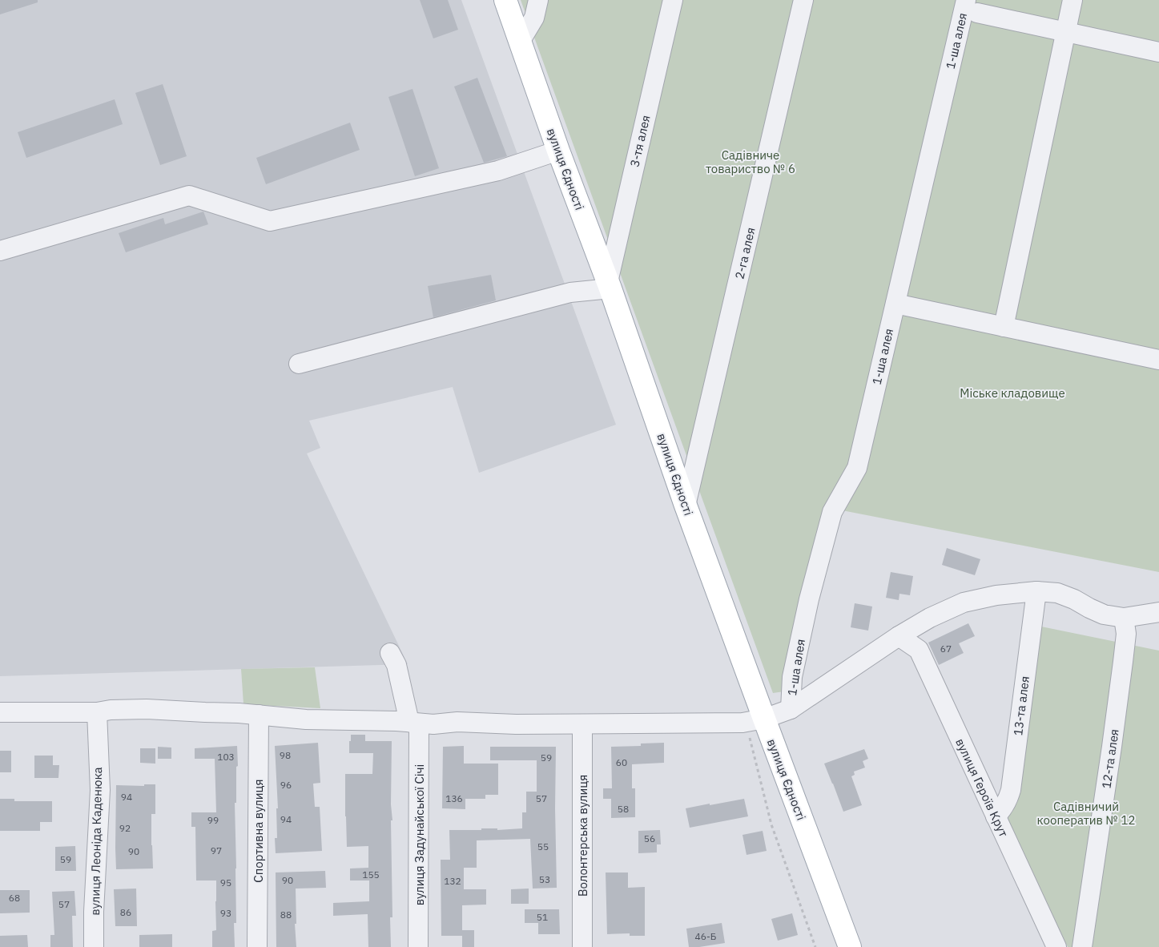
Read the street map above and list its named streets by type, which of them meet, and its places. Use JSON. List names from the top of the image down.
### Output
{
  "streets": {
    "main road": ["вулиця Єдності"],
    "street": [
      "1-ша алея",
      "3-тя алея",
      "2-га алея",
      "13-та алея",
      "12-та алея",
      "вулиця Героїв Крут",
      "Спортивна вулиця",
      "вулиця Задунайської Січі",
      "Волонтерська вулиця",
      "вулиця Леоніда Каденюка"
    ]
  },
  "crossings": [
    ["3-тя алея", "вулиця Єдності"],
    ["вулиця Єдності", "2-га алея"],
    ["13-та алея", "вулиця Героїв Крут"]
  ],
  "parks": ["Садівниче товариство № 6", "Міське кладовище", "Садівничий кооператив № 12"],
  "house_numbers": [
    "67",
    "98",
    "103",
    "59",
    "60",
    "96",
    "94",
    "136",
    "57",
    "58",
    "94",
    "99",
    "92",
    "56",
    "55",
    "97",
    "90",
    "59",
    "155",
    "53",
    "90",
    "132",
    "95",
    "68",
    "57",
    "86",
    "93",
    "88",
    "51",
    "46-Б"
  ]
}
